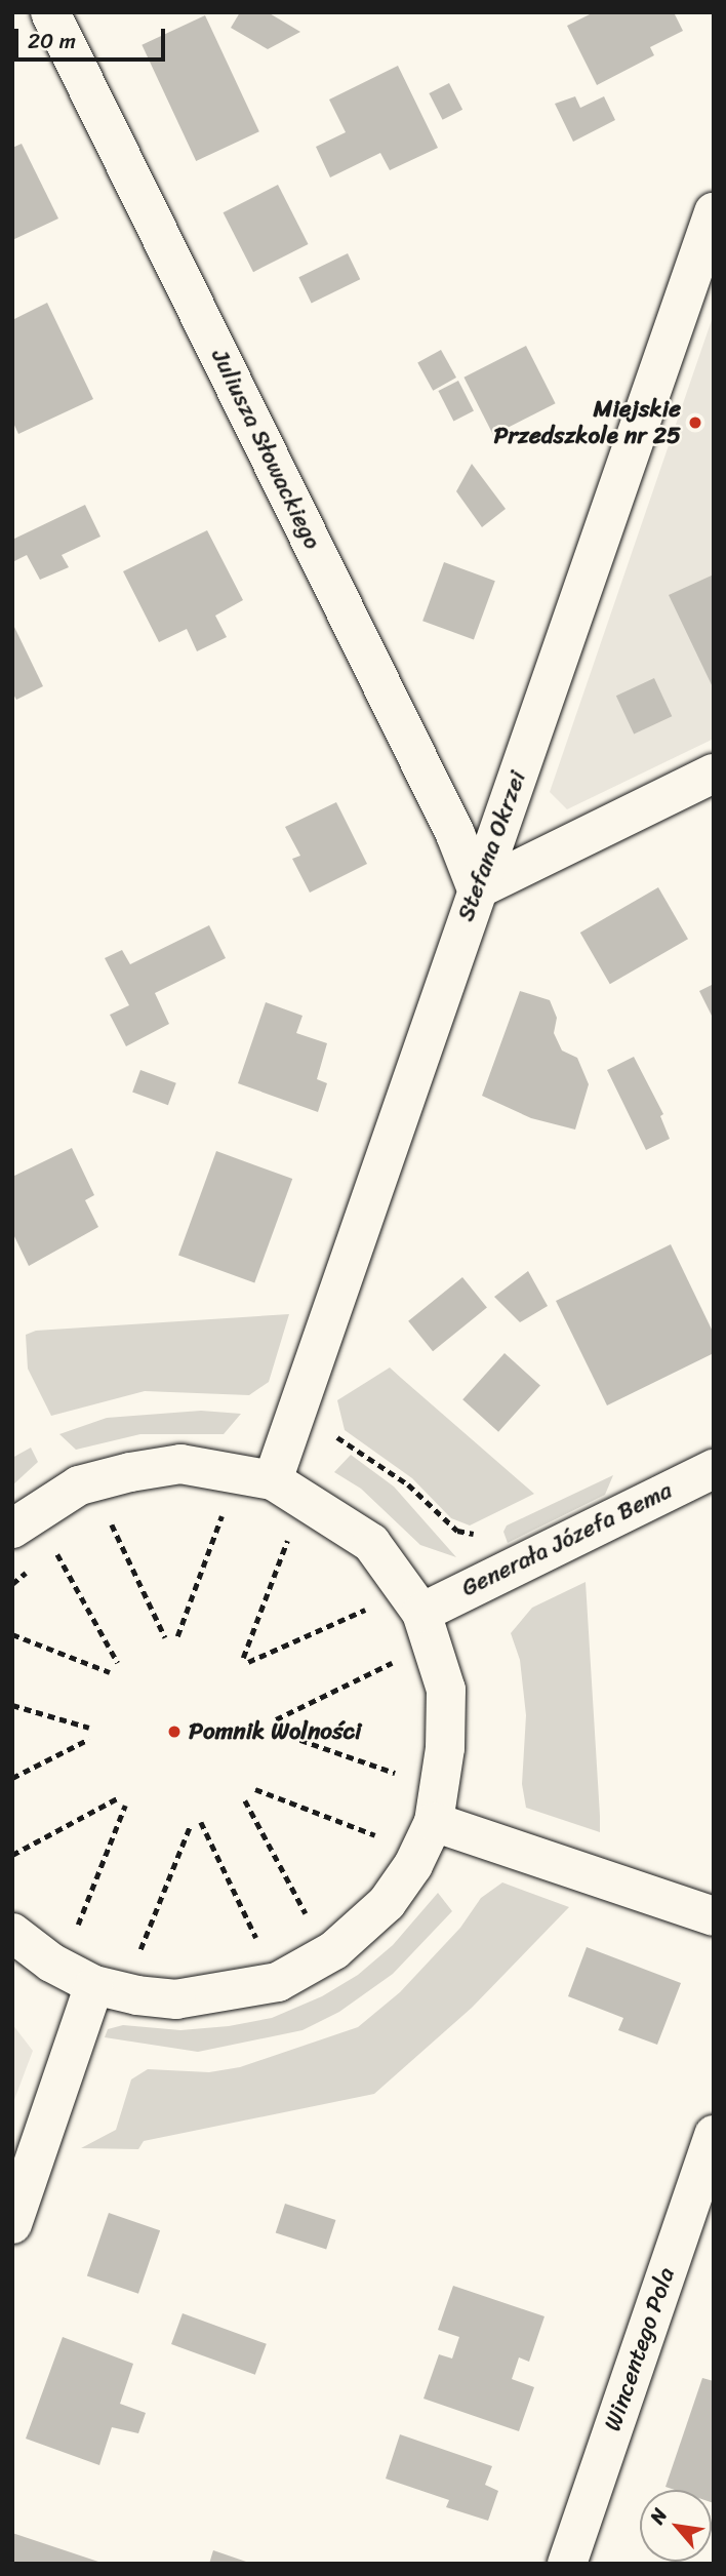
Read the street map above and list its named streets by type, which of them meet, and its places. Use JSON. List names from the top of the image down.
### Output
{
  "streets": {
    "street": [
      "Juliusza Słowackiego",
      "Stefana Okrzei",
      "Generała Józefa Bema",
      "Wincentego Pola"
    ]
  },
  "crossings": [
    ["Juliusza Słowackiego", "Stefana Okrzei"]
  ],
  "places": ["Miejskie Przedszkole nr 25", "Pomnik Wolności"],
  "scale_bar": "20 m",
  "north": "top left"
}
